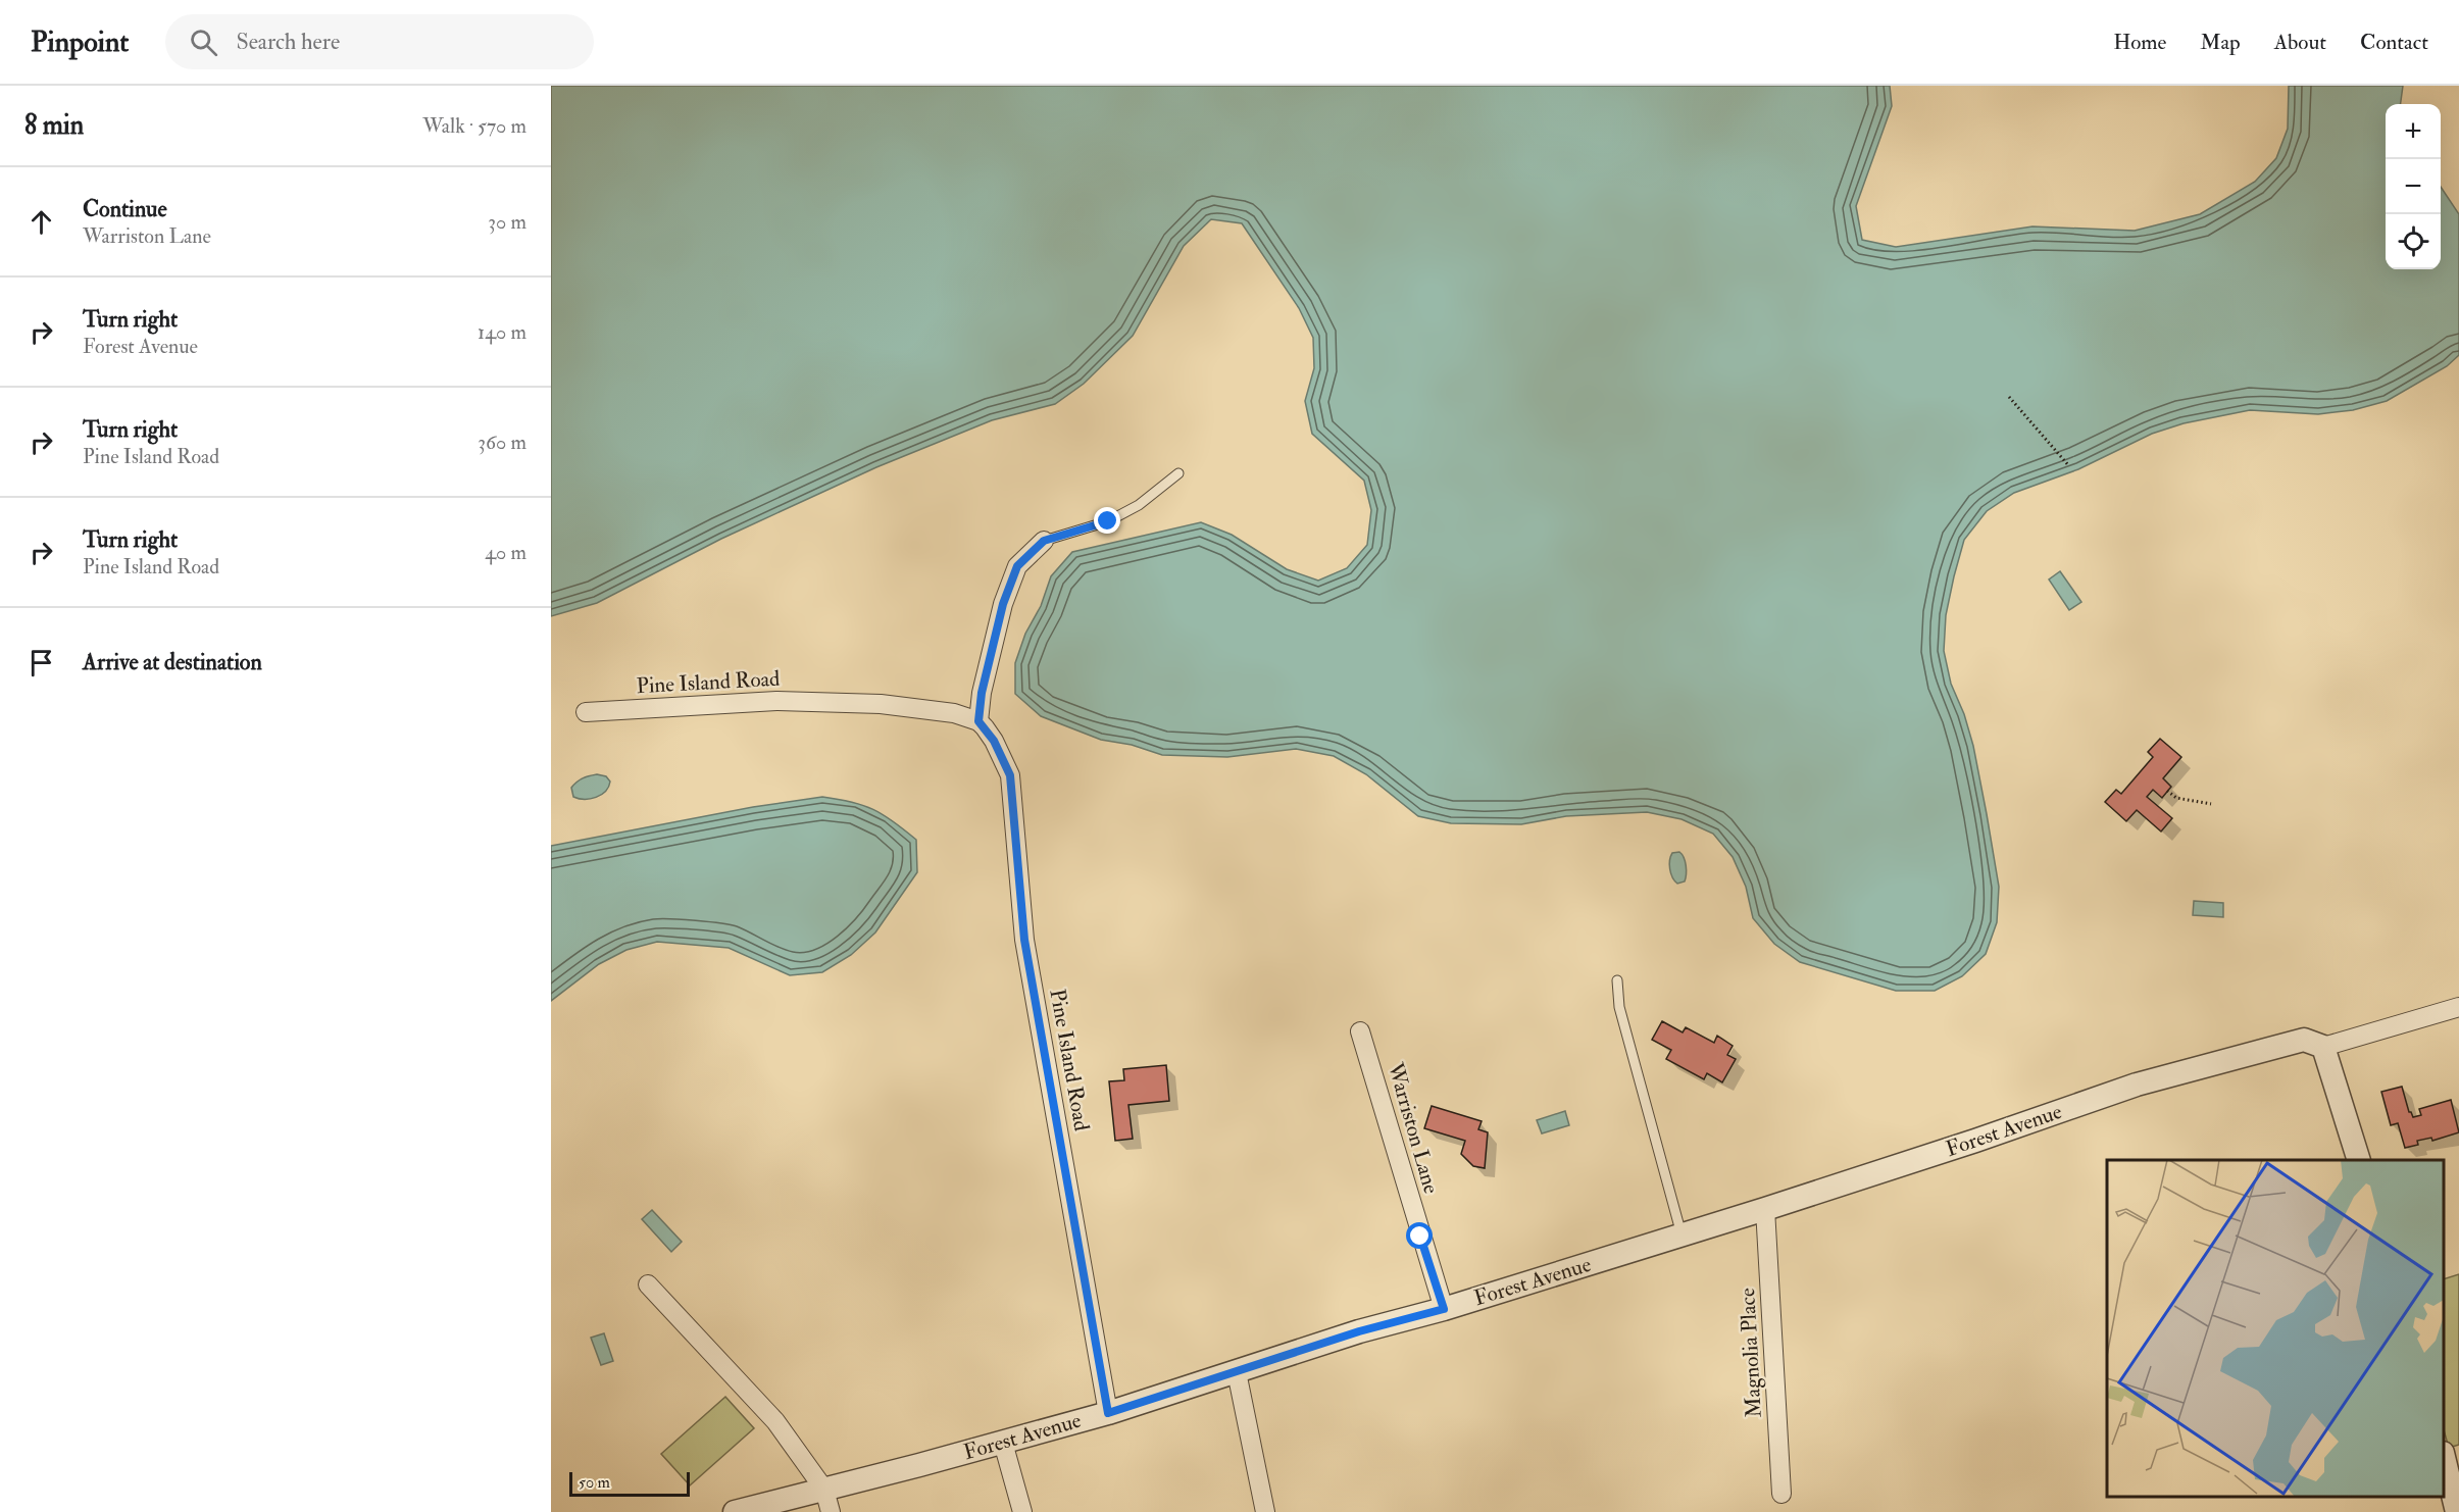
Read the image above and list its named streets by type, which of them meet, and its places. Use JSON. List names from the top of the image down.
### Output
{
  "streets": {
    "street": [
      "Pine Island Road",
      "Warriston Lane",
      "Forest Avenue",
      "Magnolia Place"
    ]
  },
  "crossings": [
    ["Pine Island Road", "Forest Avenue"],
    ["Warriston Lane", "Forest Avenue"],
    ["Forest Avenue", "Magnolia Place"]
  ],
  "scale_bar": "50 m",
  "page": {
    "header": "Pinpoint",
    "search": "Search here",
    "nav": [
      "Home",
      "Map",
      "About",
      "Contact"
    ],
    "heading": ["8 min", "Walk · 570 m"],
    "map_buttons": ["+", "−"],
    "list": [
      ["Continue", "Warriston Lane", "30 m"],
      ["Turn right", "Forest Avenue", "140 m"],
      ["Turn right", "Pine Island Road", "360 m"],
      ["Turn right", "Pine Island Road", "40 m"],
      "Arrive at destination"
    ],
    "scale": "50 m"
  }
}
